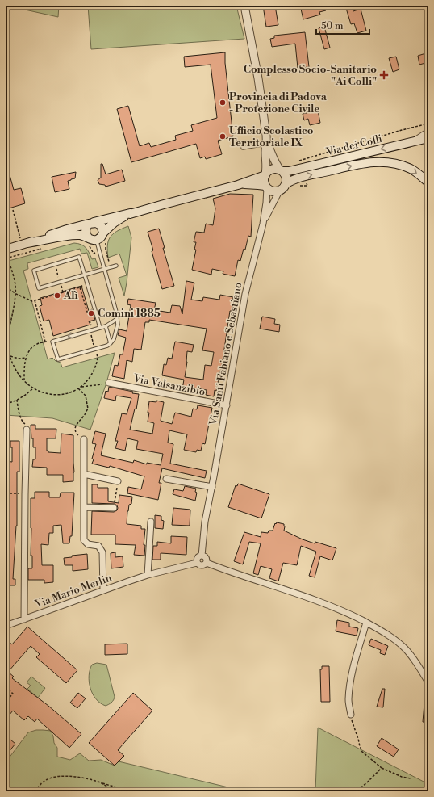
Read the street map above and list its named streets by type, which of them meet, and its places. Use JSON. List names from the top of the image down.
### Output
{
  "streets": {
    "main road": ["Via dei Colli"],
    "street": ["Via Santi Fabiano e Sebastiano", "Via Valsanzibio", "Via Mario Merlin"]
  },
  "crossings": [
    ["Via dei Colli", "Via Santi Fabiano e Sebastiano"],
    ["Via Santi Fabiano e Sebastiano", "Via Valsanzibio"],
    ["Via Santi Fabiano e Sebastiano", "Via Mario Merlin"]
  ],
  "places": {
    "health": ["Complesso Socio-Sanitario \"Ai Colli\""],
    "other": [
      "Provincia di Padova - Protezione Civile",
      "Ufficio Scolastico Territoriale IX",
      "Alì",
      "Comini 1885"
    ]
  },
  "scale_bar": "50 m"
}
